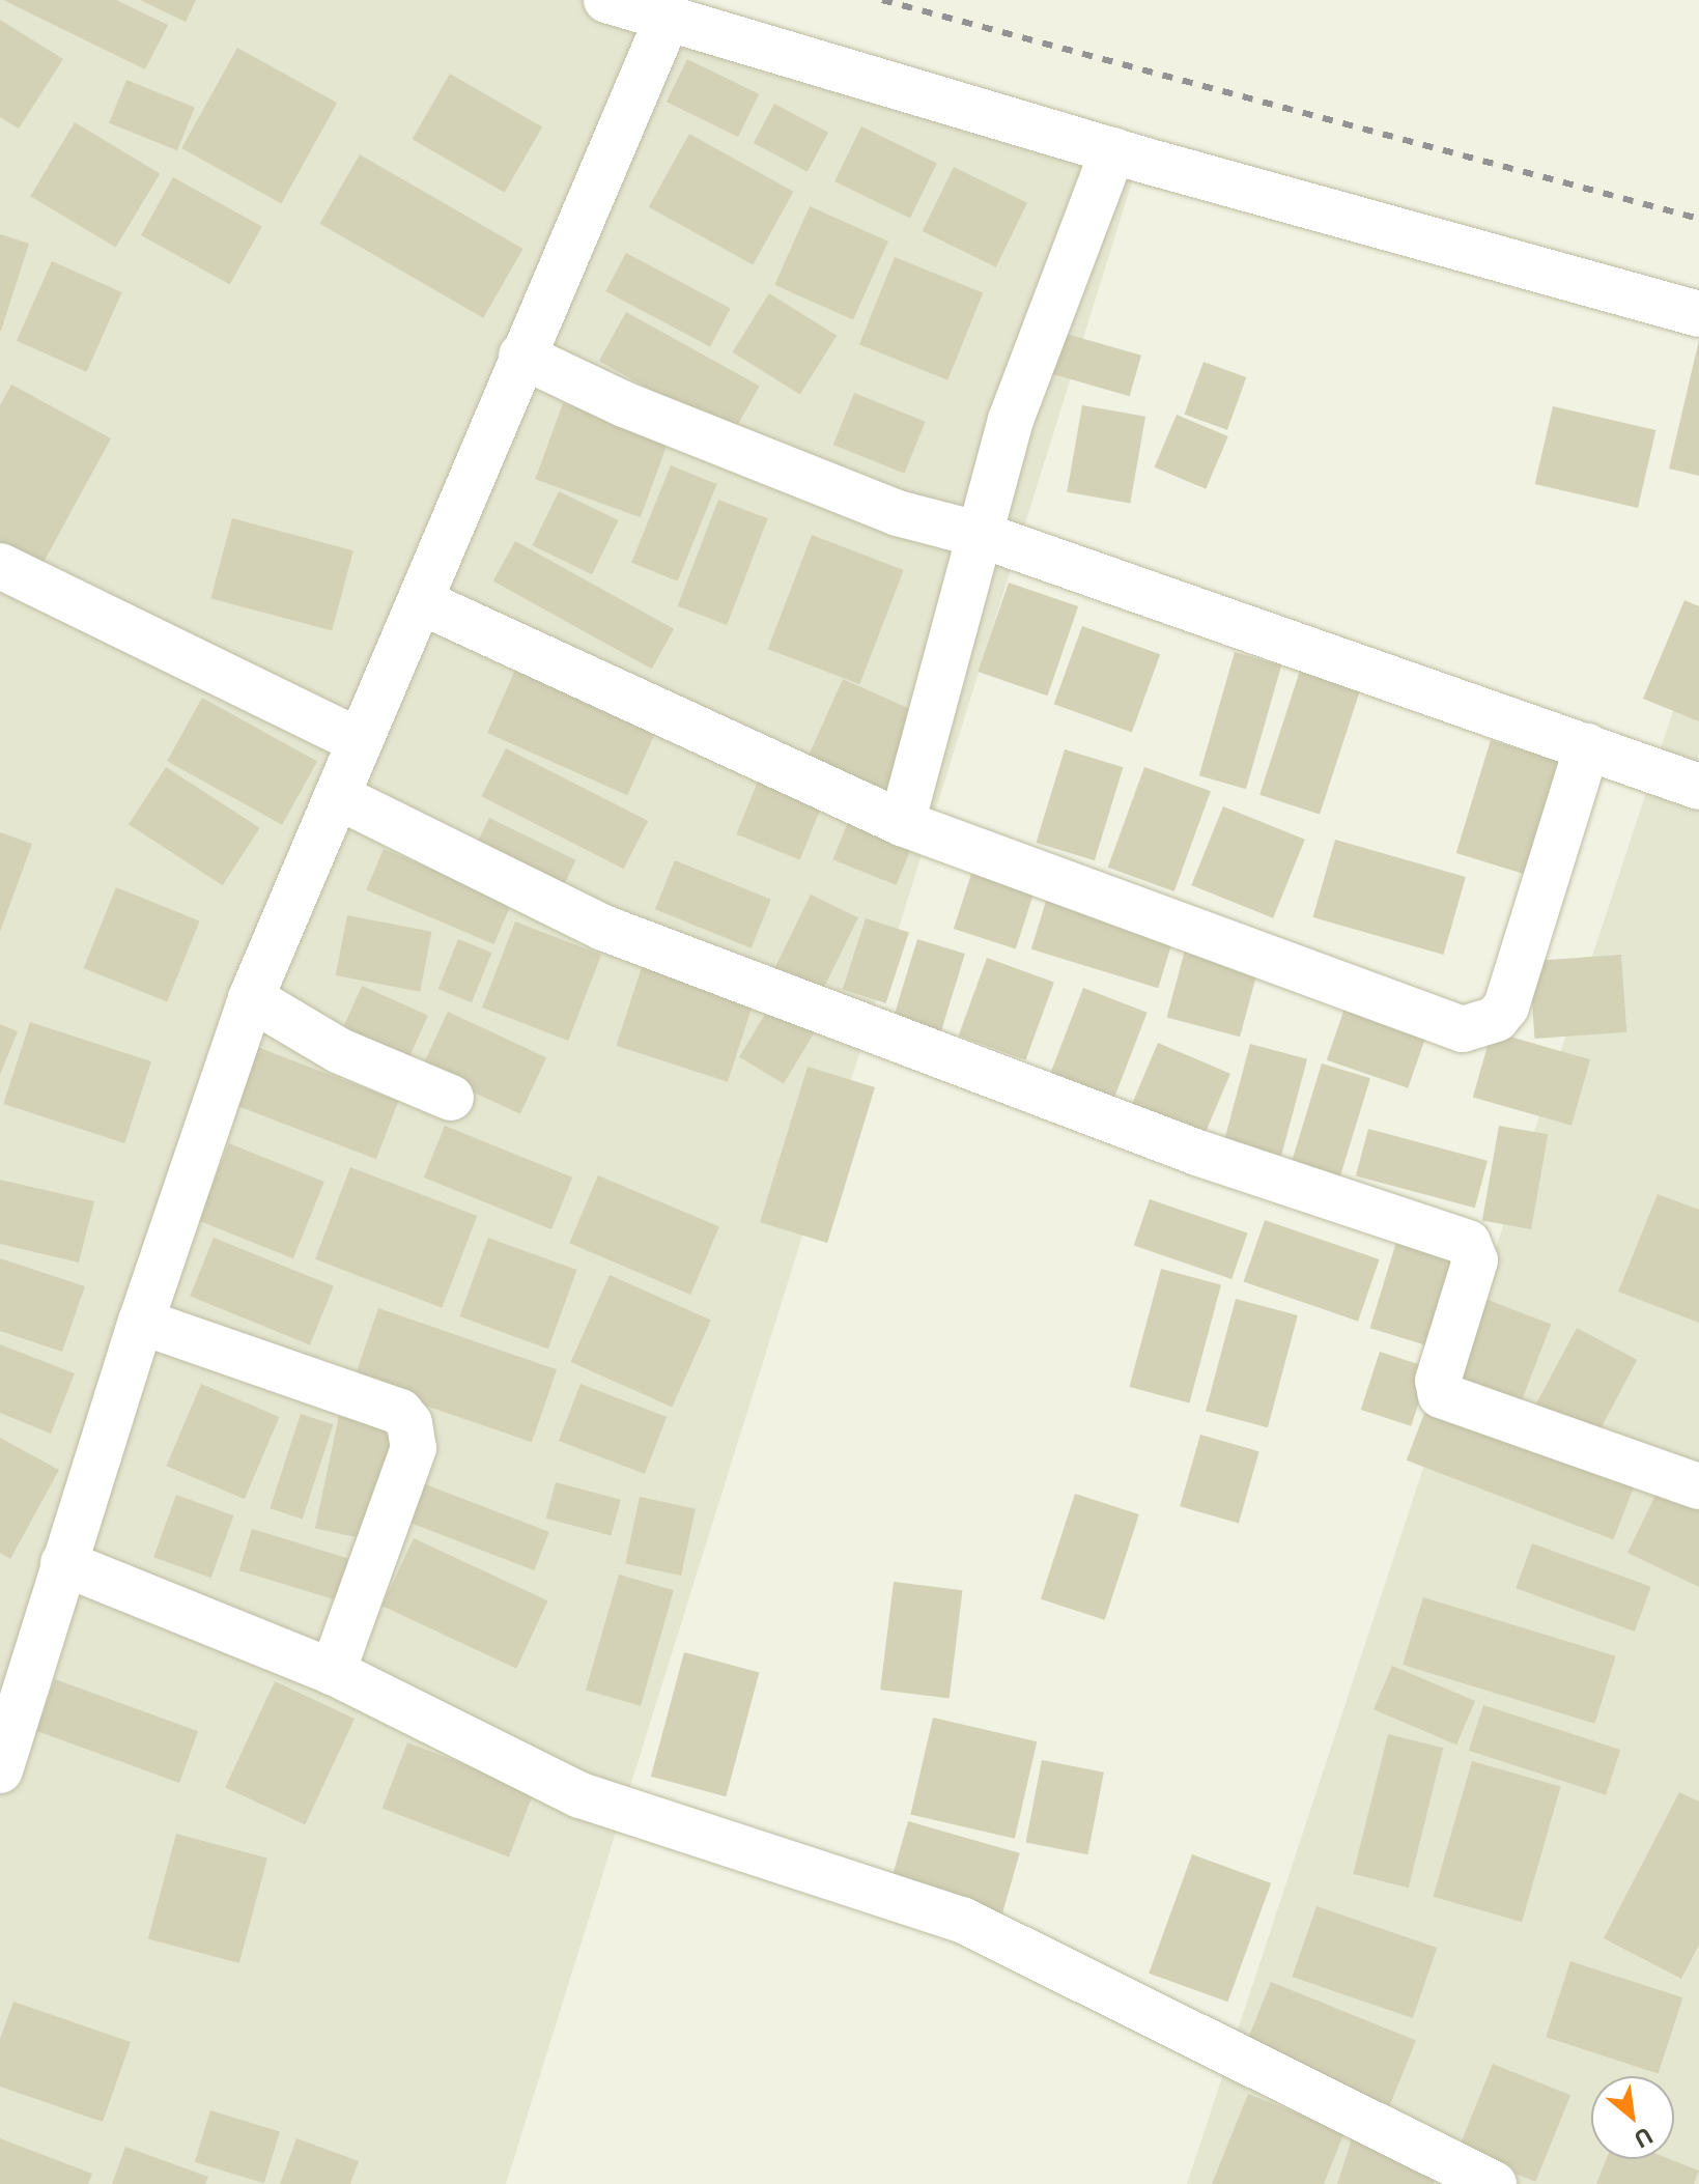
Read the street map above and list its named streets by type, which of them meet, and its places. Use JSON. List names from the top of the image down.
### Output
{
  "north": "bottom right"
}
